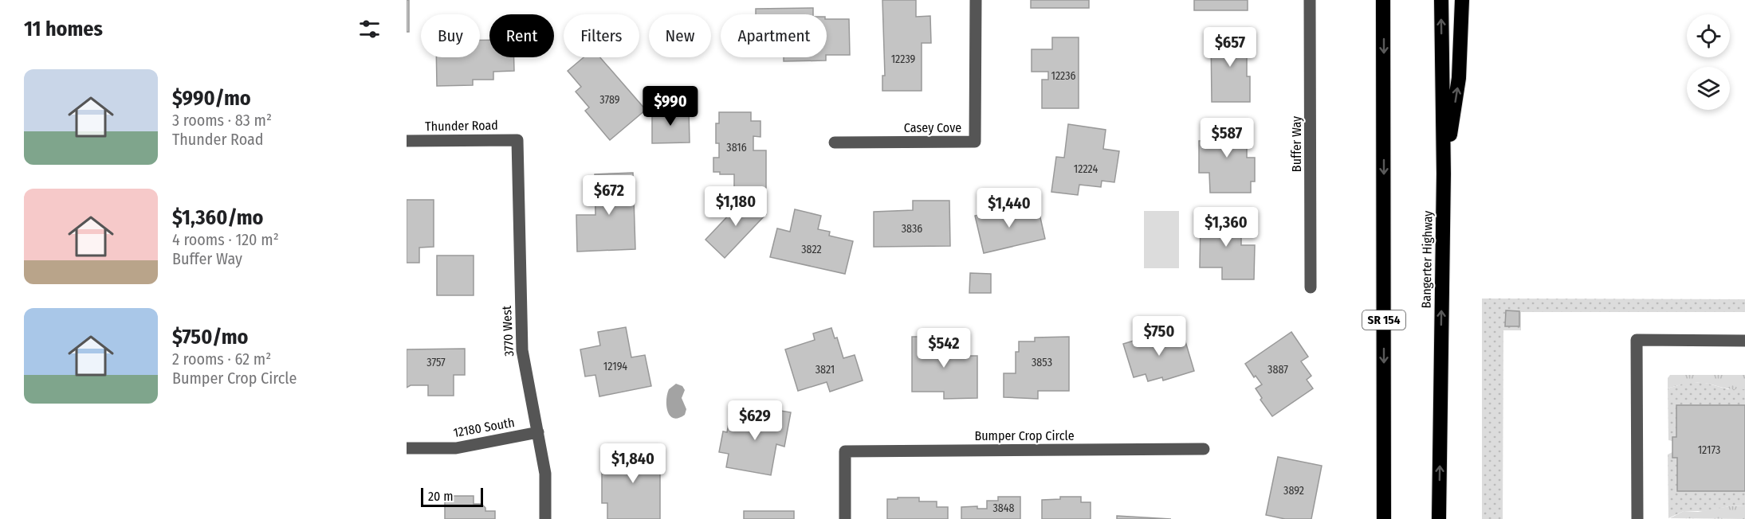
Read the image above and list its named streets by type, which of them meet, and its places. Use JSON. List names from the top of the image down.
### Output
{
  "streets": {
    "highway": ["Bangerter Highway", "SR 154"],
    "street": [
      "Thunder Road",
      "Casey Cove",
      "Buffer Way",
      "3770 West",
      "12180 South",
      "Bumper Crop Circle"
    ]
  },
  "crossings": [
    ["Thunder Road", "3770 West"],
    ["3770 West", "12180 South"]
  ],
  "house_numbers": [
    "12239",
    "12236",
    "3789",
    "3816",
    "12224",
    "3836",
    "3822",
    "3757",
    "3853",
    "12194",
    "3821",
    "3887",
    "12173",
    "3892",
    "3848"
  ],
  "scale_bar": "20 m",
  "page": {
    "heading": "11 homes",
    "chip": [
      "Buy",
      "Rent",
      "Filters",
      "New",
      "Apartment"
    ],
    "price": [
      "$657",
      "$990",
      "$587",
      "$672",
      "$1,180",
      "$1,440",
      "$1,360",
      "$750",
      "$542",
      "$629",
      "$1,840"
    ],
    "list": [
      {
        "name": "$990/mo",
        "note": "3 rooms · 83 m² · Thunder Road"
      },
      {
        "name": "$1,360/mo",
        "note": "4 rooms · 120 m² · Buffer Way"
      },
      {
        "name": "$750/mo",
        "note": "2 rooms · 62 m² · Bumper Crop Circle"
      }
    ],
    "scale": "20 m"
  }
}
